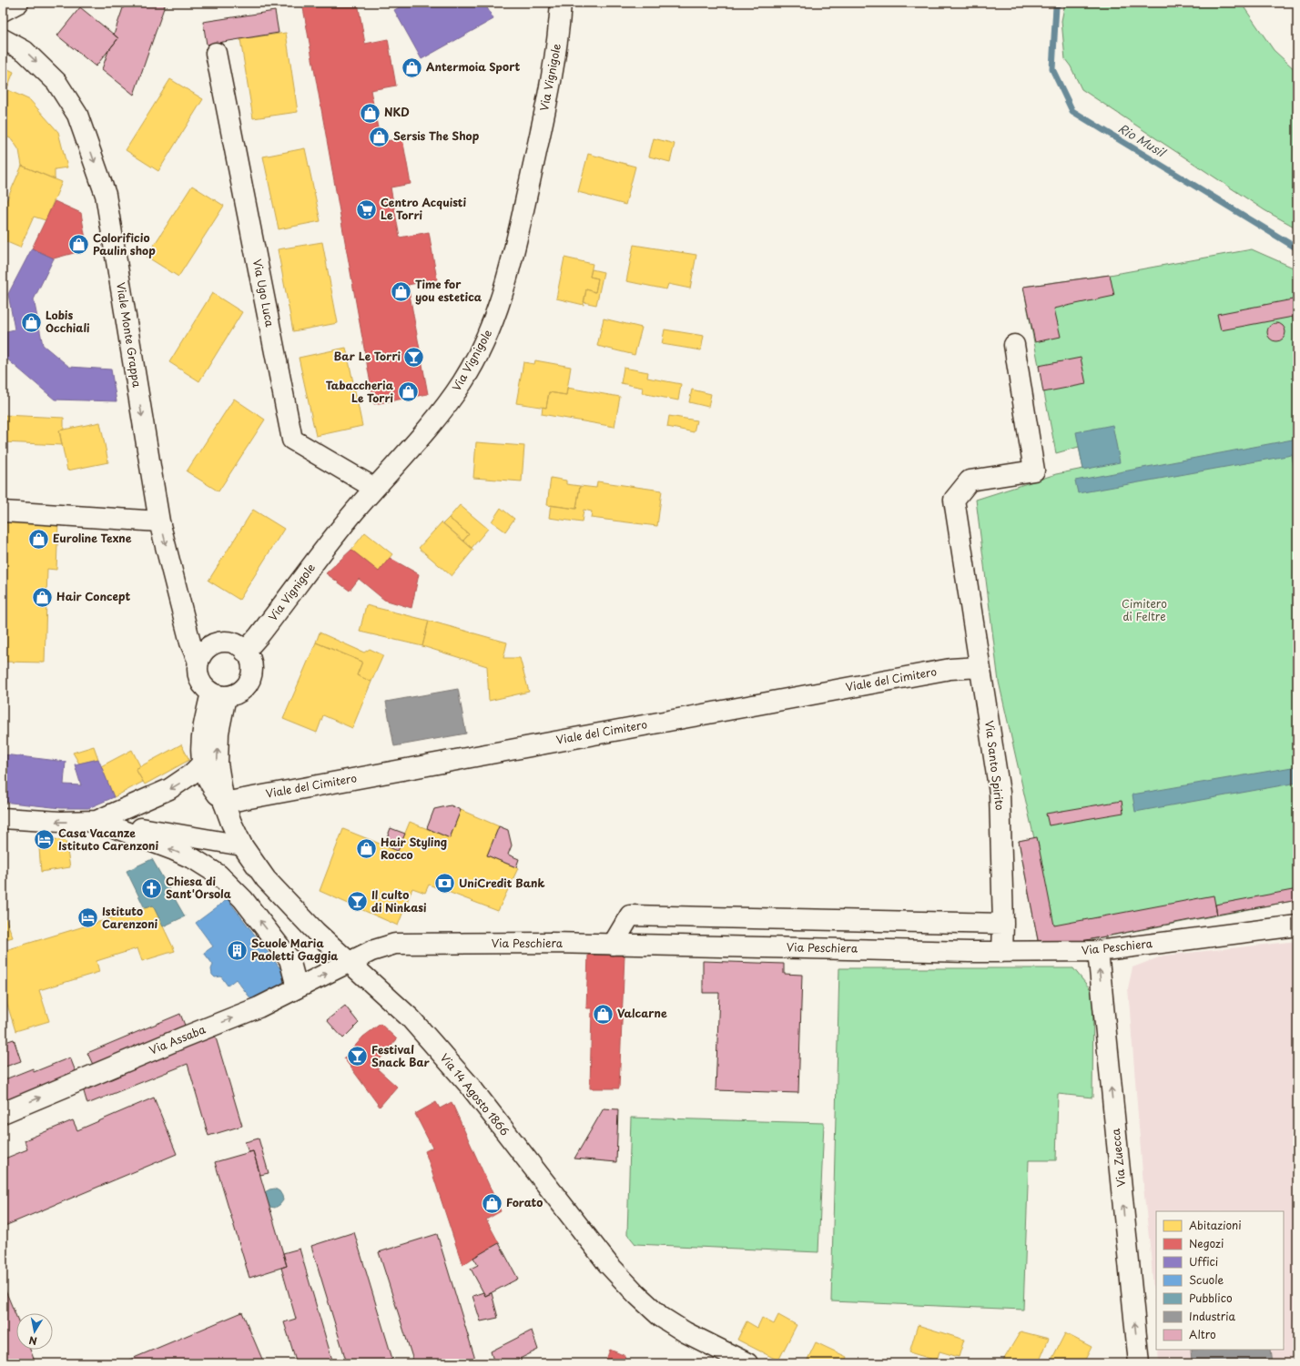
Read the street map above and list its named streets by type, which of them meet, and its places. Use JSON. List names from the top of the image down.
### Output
{
  "streets": {
    "street": [
      "Via Vignigole",
      "Via Ugo Luca",
      "Viale Monte Grappa",
      "Viale del Cimitero",
      "Via Santo Spirito",
      "Via Peschiera",
      "Via Assaba",
      "Via 14 Agosto 1866",
      "Via Zuecca"
    ]
  },
  "crossings": [
    ["Via Vignigole", "Via Ugo Luca"],
    ["Via Vignigole", "Viale Monte Grappa"],
    ["Via Vignigole", "Via 14 Agosto 1866"],
    ["Viale Monte Grappa", "Via 14 Agosto 1866"],
    ["Viale del Cimitero", "Via Santo Spirito"],
    ["Viale del Cimitero", "Via 14 Agosto 1866"],
    ["Via Santo Spirito", "Via Peschiera"],
    ["Via Peschiera", "Via Assaba"],
    ["Via Peschiera", "Via 14 Agosto 1866"],
    ["Via Peschiera", "Via Zuecca"],
    ["Via Assaba", "Via 14 Agosto 1866"]
  ],
  "one_way": ["Viale Monte Grappa", "Via Assaba", "Via Zuecca"],
  "water": ["Rio Musil"],
  "parks": ["Cimitero di Feltre"],
  "places": {
    "shop": [
      "Antermoia Sport",
      "NKD",
      "Sersis The Shop",
      "Colorificio Paulin shop",
      "Time for you estetica",
      "Lobis Occhiali",
      "Tabaccheria Le Torri",
      "Euroline Texne",
      "Hair Concept",
      "Hair Styling Rocco",
      "Valcarne",
      "Forato"
    ],
    "supermarket": ["Centro Acquisti Le Torri"],
    "bar": ["Bar Le Torri", "Il culto di Ninkasi", "Festival Snack Bar"],
    "hotel": ["Casa Vacanze Istituto Carenzoni", "Istituto Carenzoni"],
    "bank": ["UniCredit Bank"],
    "church": ["Chiesa di Sant'Orsola"],
    "building": ["Scuole Maria Paoletti Gaggia"]
  },
  "legend": [
    "Abitazioni",
    "Negozi",
    "Uffici",
    "Scuole",
    "Pubblico",
    "Industria",
    "Altro"
  ],
  "north": "bottom"
}
